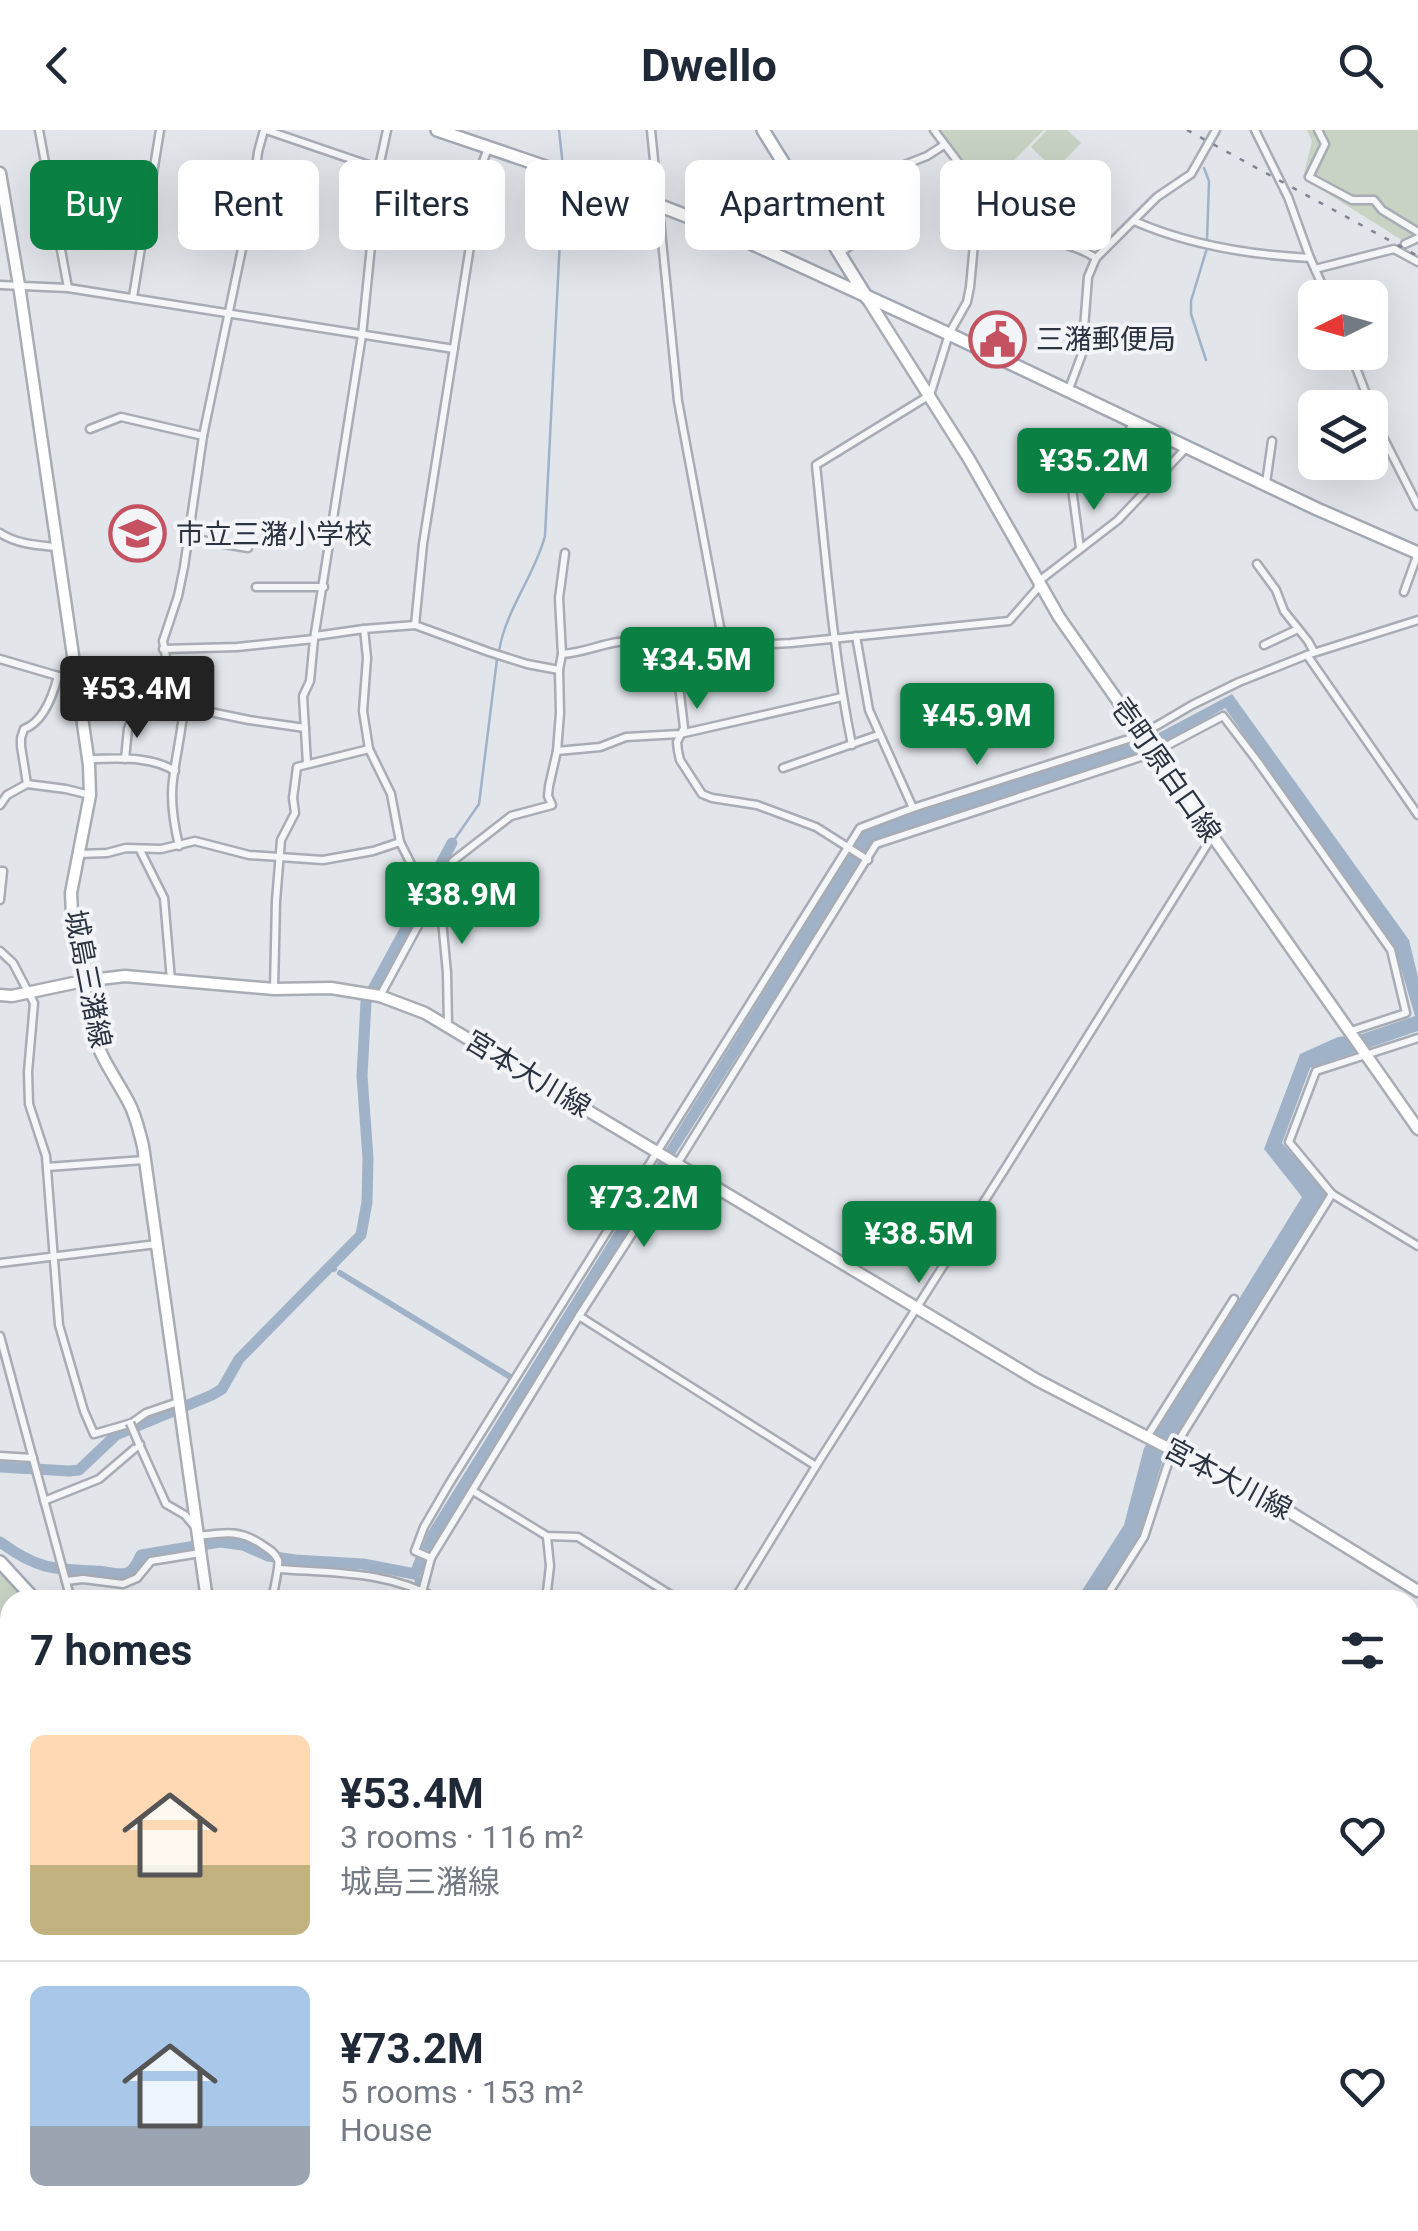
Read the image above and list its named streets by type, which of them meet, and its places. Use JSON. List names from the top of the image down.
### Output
{
  "streets": {
    "main road": ["壱町原白口線", "城島三潴線", "宮本大川線"]
  },
  "crossings": [
    ["城島三潴線", "宮本大川線"]
  ],
  "places": {
    "public building": ["三潴郵便局"],
    "school or university": ["市立三潴小学校"]
  },
  "north": "left",
  "page": {
    "header": "Dwello",
    "chip": [
      "Buy",
      "Rent",
      "Filters",
      "New",
      "Apartment",
      "House"
    ],
    "price": [
      "¥35.2M",
      "¥34.5M",
      "¥53.4M",
      "¥45.9M",
      "¥38.9M",
      "¥73.2M",
      "¥38.5M"
    ],
    "heading": "7 homes",
    "list": [
      {
        "name": "¥53.4M",
        "note": "3 rooms · 116 m² · 城島三潴線"
      },
      {
        "name": "¥73.2M",
        "note": "5 rooms · 153 m² · House"
      }
    ]
  }
}
